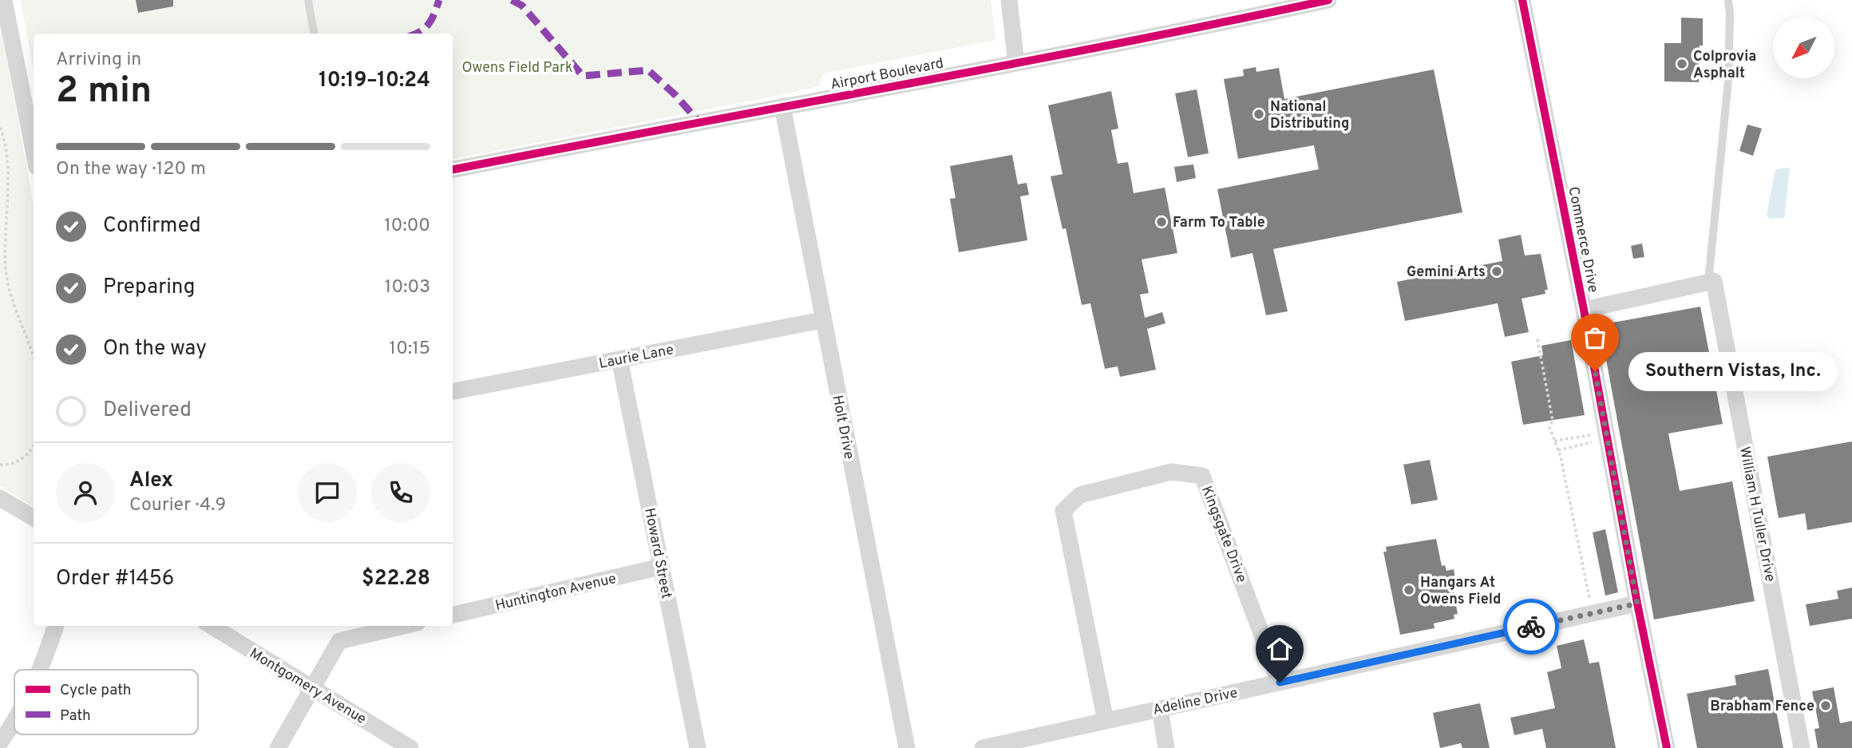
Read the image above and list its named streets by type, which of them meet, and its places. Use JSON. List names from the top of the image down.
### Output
{
  "streets": {
    "street": [
      "Airport Boulevard",
      "Commerce Drive",
      "Laurie Lane",
      "Holt Drive",
      "William H Tuller Drive",
      "Kingsgate Drive",
      "Howard Street",
      "Huntington Avenue",
      "Montgomery Avenue",
      "Adeline Drive"
    ]
  },
  "crossings": [
    ["Airport Boulevard", "Holt Drive"],
    ["Commerce Drive", "Adeline Drive"],
    ["Laurie Lane", "Holt Drive"],
    ["Laurie Lane", "Howard Street"],
    ["Kingsgate Drive", "Adeline Drive"],
    ["Howard Street", "Huntington Avenue"]
  ],
  "parks": ["Owens Field Park"],
  "places": [
    "Colprovia Asphalt",
    "National Distributing",
    "Farm To Table",
    "Gemini Arts",
    "Southern Vistas, Inc.",
    "Hangars At Owens Field",
    "Brabham Fence"
  ],
  "legend": ["Cycle path", "Path"],
  "north": "bottom left",
  "page": {
    "heading": ["2 min", "Arriving in", "10:19–10:24"],
    "panel": [
      "Alex",
      "Courier · 4.9",
      "Order #1456",
      "$22.28"
    ],
    "bar": "On the way · 120 m",
    "list": [
      ["Confirmed", "10:00"],
      ["Preparing", "10:03"],
      ["On the way", "10:15"],
      "Delivered"
    ],
    "bubble": "Southern Vistas, Inc."
  }
}
